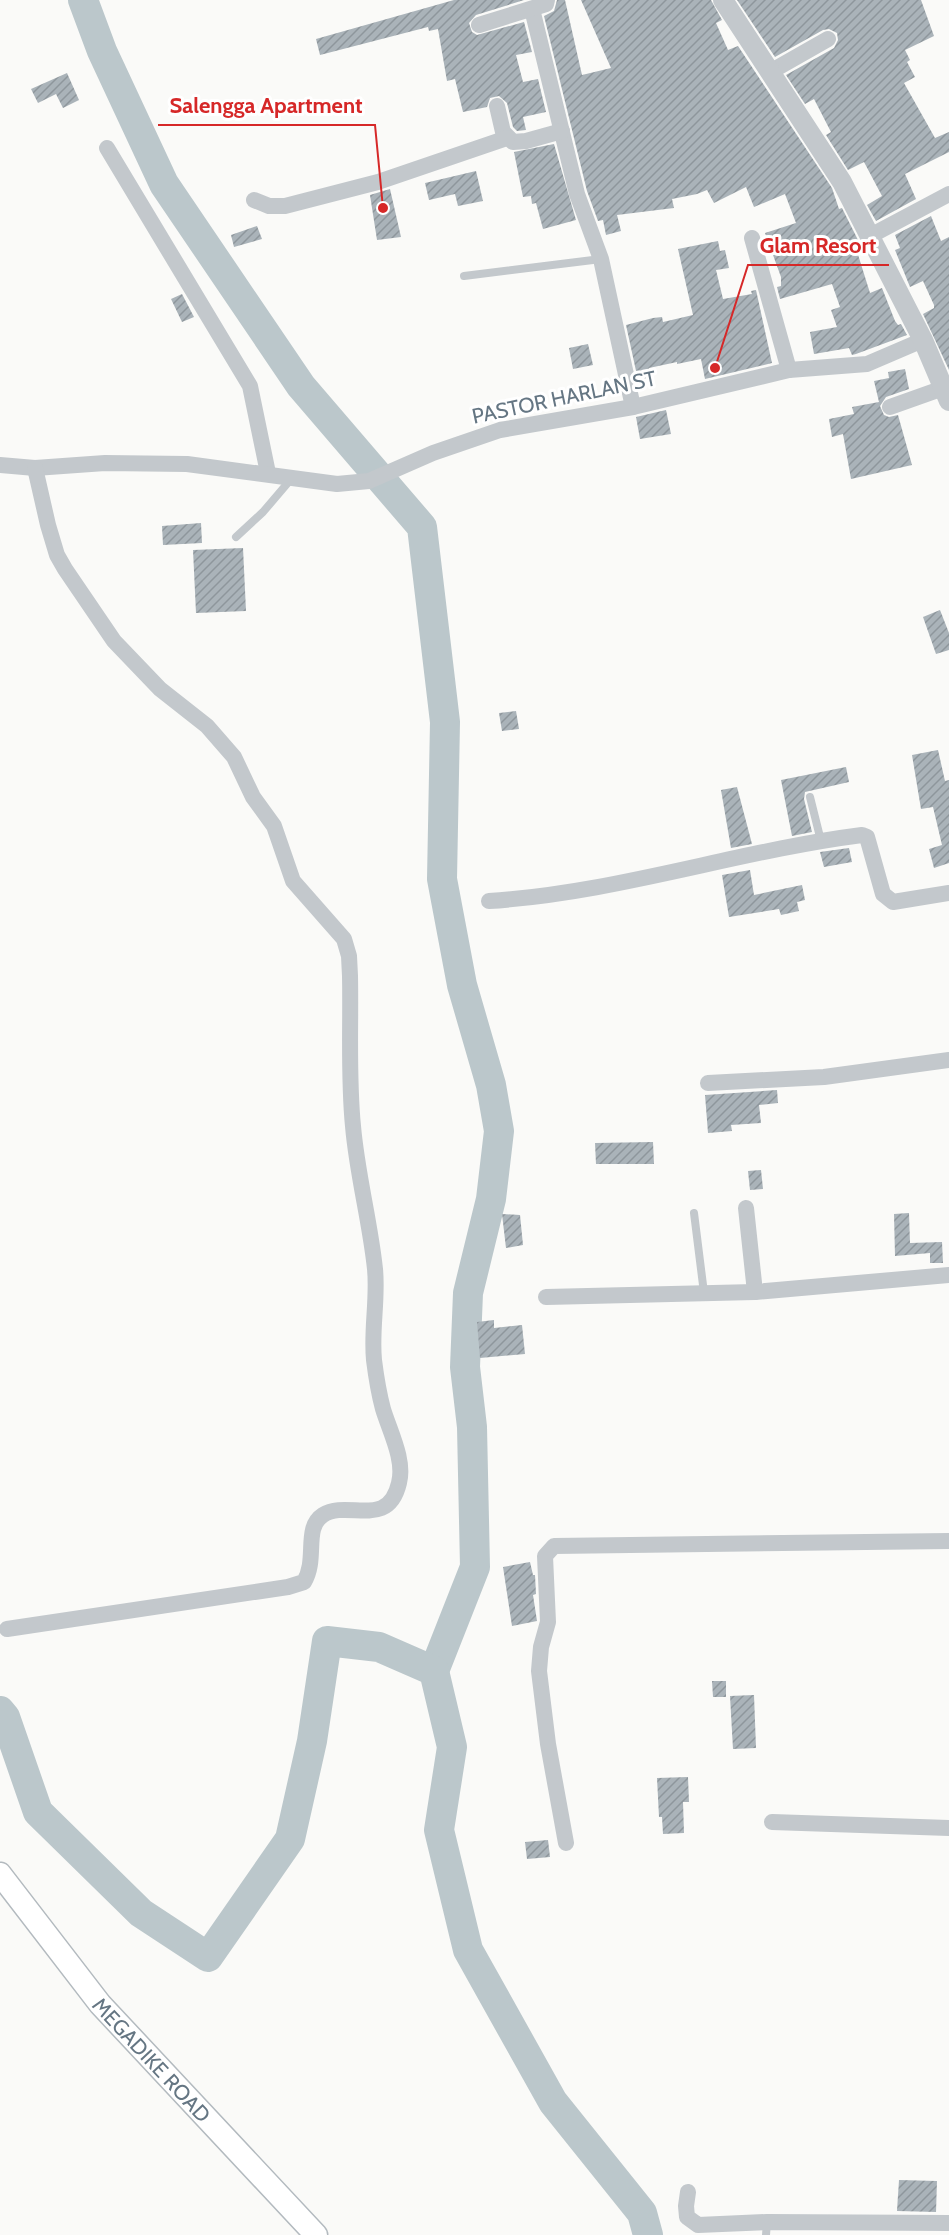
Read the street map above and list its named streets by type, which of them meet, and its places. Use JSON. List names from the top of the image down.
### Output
{
  "streets": {
    "main road": ["MEGADIKE ROAD"],
    "street": ["PASTOR HARLAN ST"]
  },
  "places": ["Salengga Apartment", "Glam Resort"]
}
